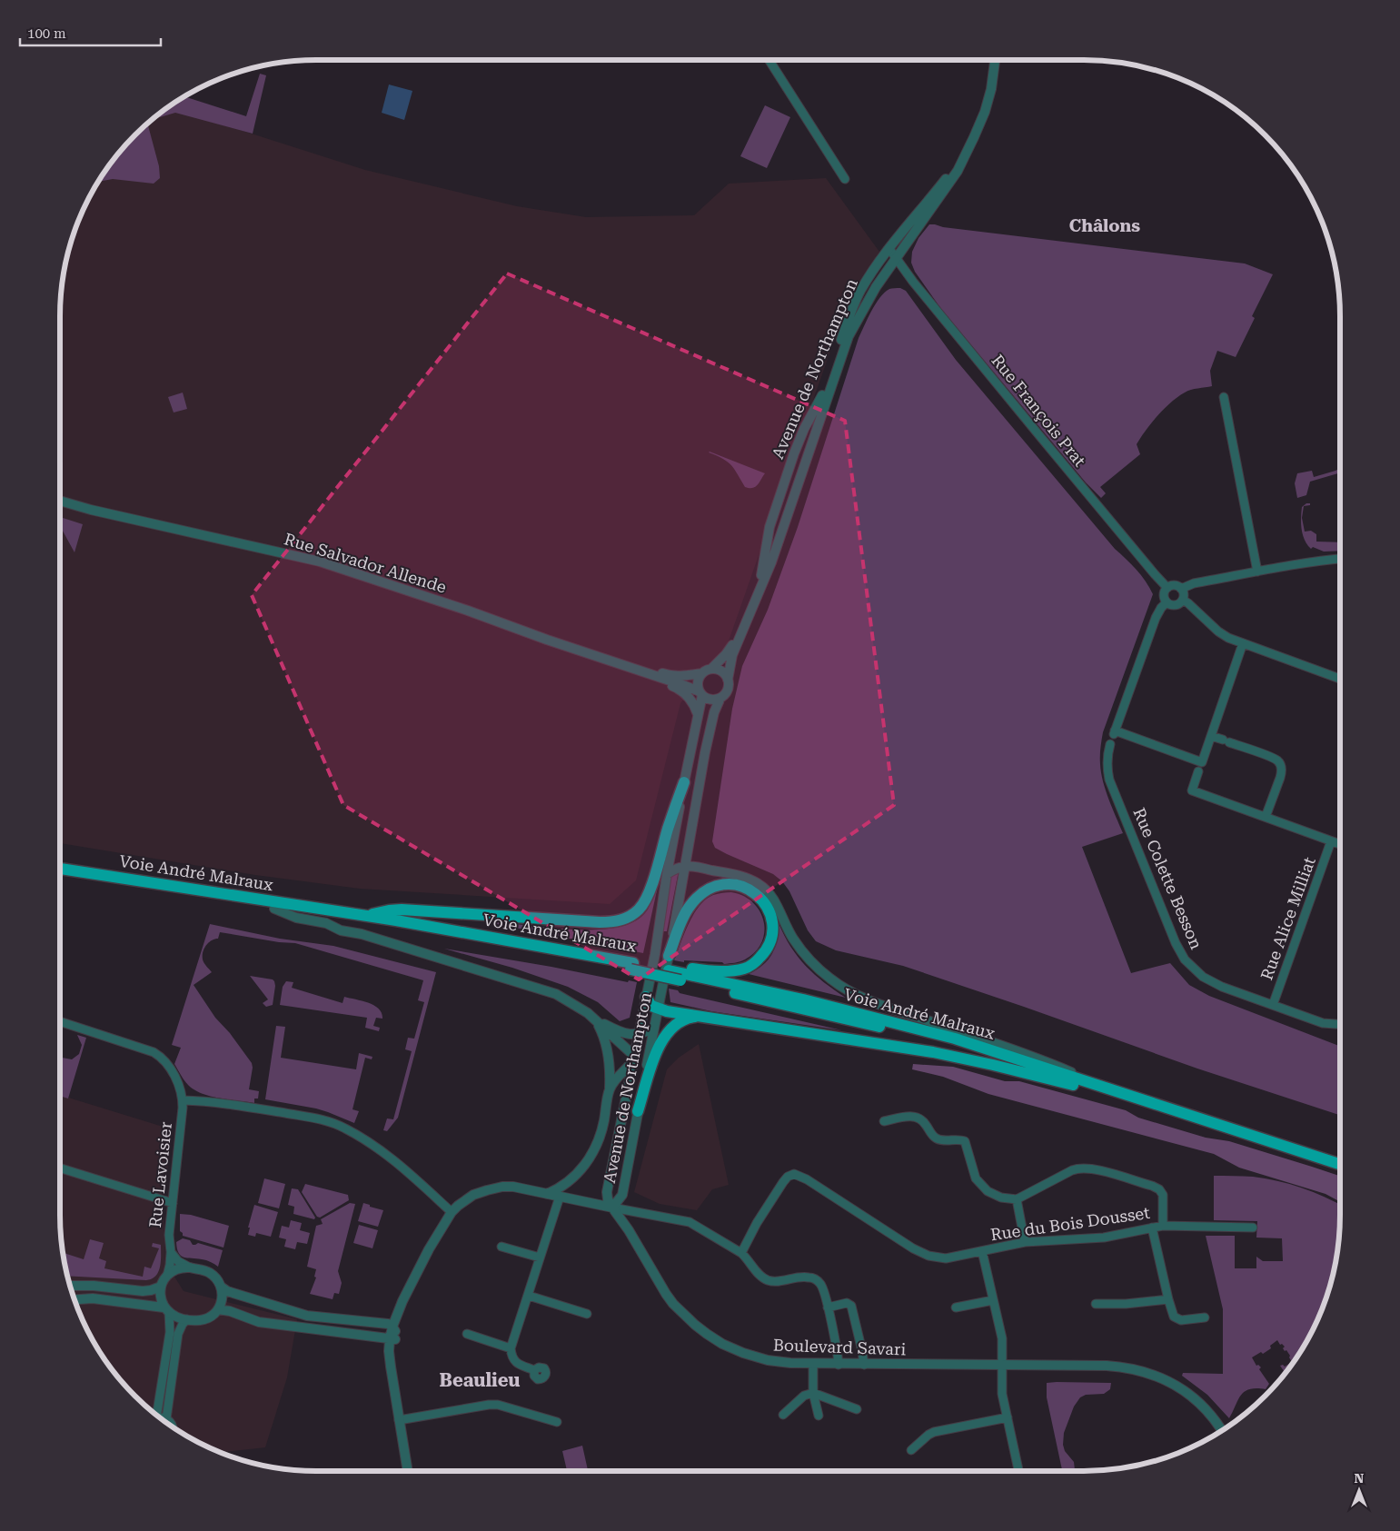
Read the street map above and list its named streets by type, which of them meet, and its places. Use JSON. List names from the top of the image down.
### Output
{
  "streets": {
    "main road": ["Voie André Malraux"],
    "street": [
      "Avenue de Northampton",
      "Rue François Prat",
      "Rue Salvador Allende",
      "Rue Colette Besson",
      "Rue Alice Milliat",
      "Rue Lavoisier",
      "Rue du Bois Dousset",
      "Boulevard Savari"
    ]
  },
  "crossings": [
    ["Avenue de Northampton", "Rue François Prat"],
    ["Avenue de Northampton", "Rue Salvador Allende"],
    ["Avenue de Northampton", "Boulevard Savari"],
    ["Rue Colette Besson", "Rue Alice Milliat"]
  ],
  "districts": ["Châlons", "Beaulieu"],
  "scale_bar": "100 m",
  "north": "top"
}
